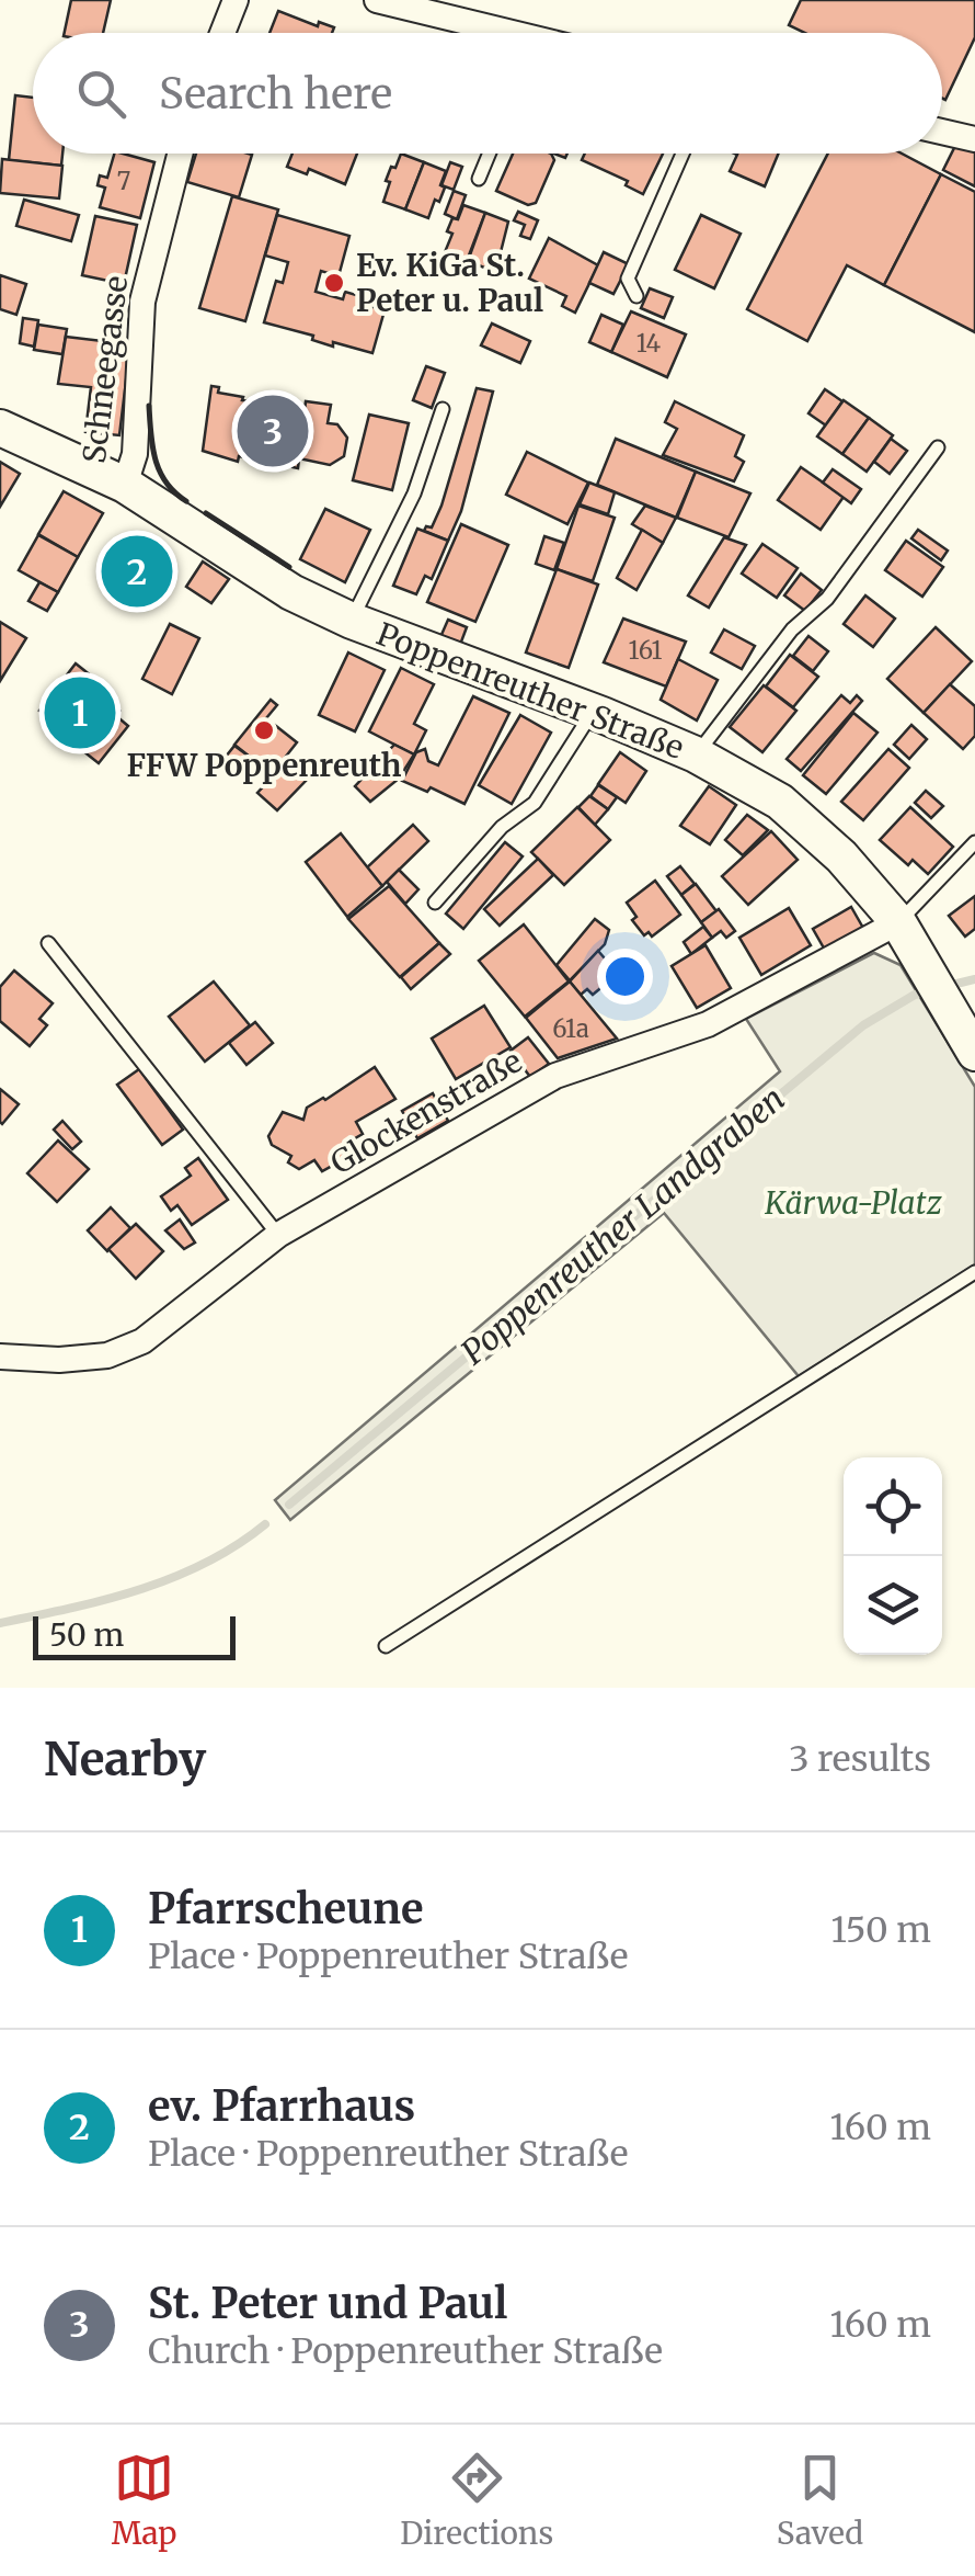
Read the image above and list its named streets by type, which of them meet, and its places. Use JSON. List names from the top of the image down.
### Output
{
  "streets": {
    "street": ["Schneegasse", "Poppenreuther Straße", "Glockenstraße"]
  },
  "crossings": [
    ["Schneegasse", "Poppenreuther Straße"],
    ["Poppenreuther Straße", "Glockenstraße"]
  ],
  "water": ["Poppenreuther Landgraben"],
  "parks": ["Kärwa-Platz"],
  "places": ["Ev. KiGa St. Peter u. Paul", "FFW Poppenreuth"],
  "house_numbers": [
    "7",
    "14",
    "161",
    "61a"
  ],
  "scale_bar": "50 m",
  "page": {
    "search": "Search here",
    "pins": ["3", "2", "1"],
    "scale": "50 m",
    "heading": ["Nearby", "3 results"],
    "list": [
      {
        "mark": "1",
        "name": "Pfarrscheune",
        "note": "Place · Poppenreuther Straße",
        "value": "150 m"
      },
      {
        "mark": "2",
        "name": "ev. Pfarrhaus",
        "note": "Place · Poppenreuther Straße",
        "value": "160 m"
      },
      {
        "mark": "3",
        "name": "St. Peter und Paul",
        "note": "Church · Poppenreuther Straße",
        "value": "160 m"
      }
    ],
    "nav": ["Map", "Directions", "Saved"]
  }
}
